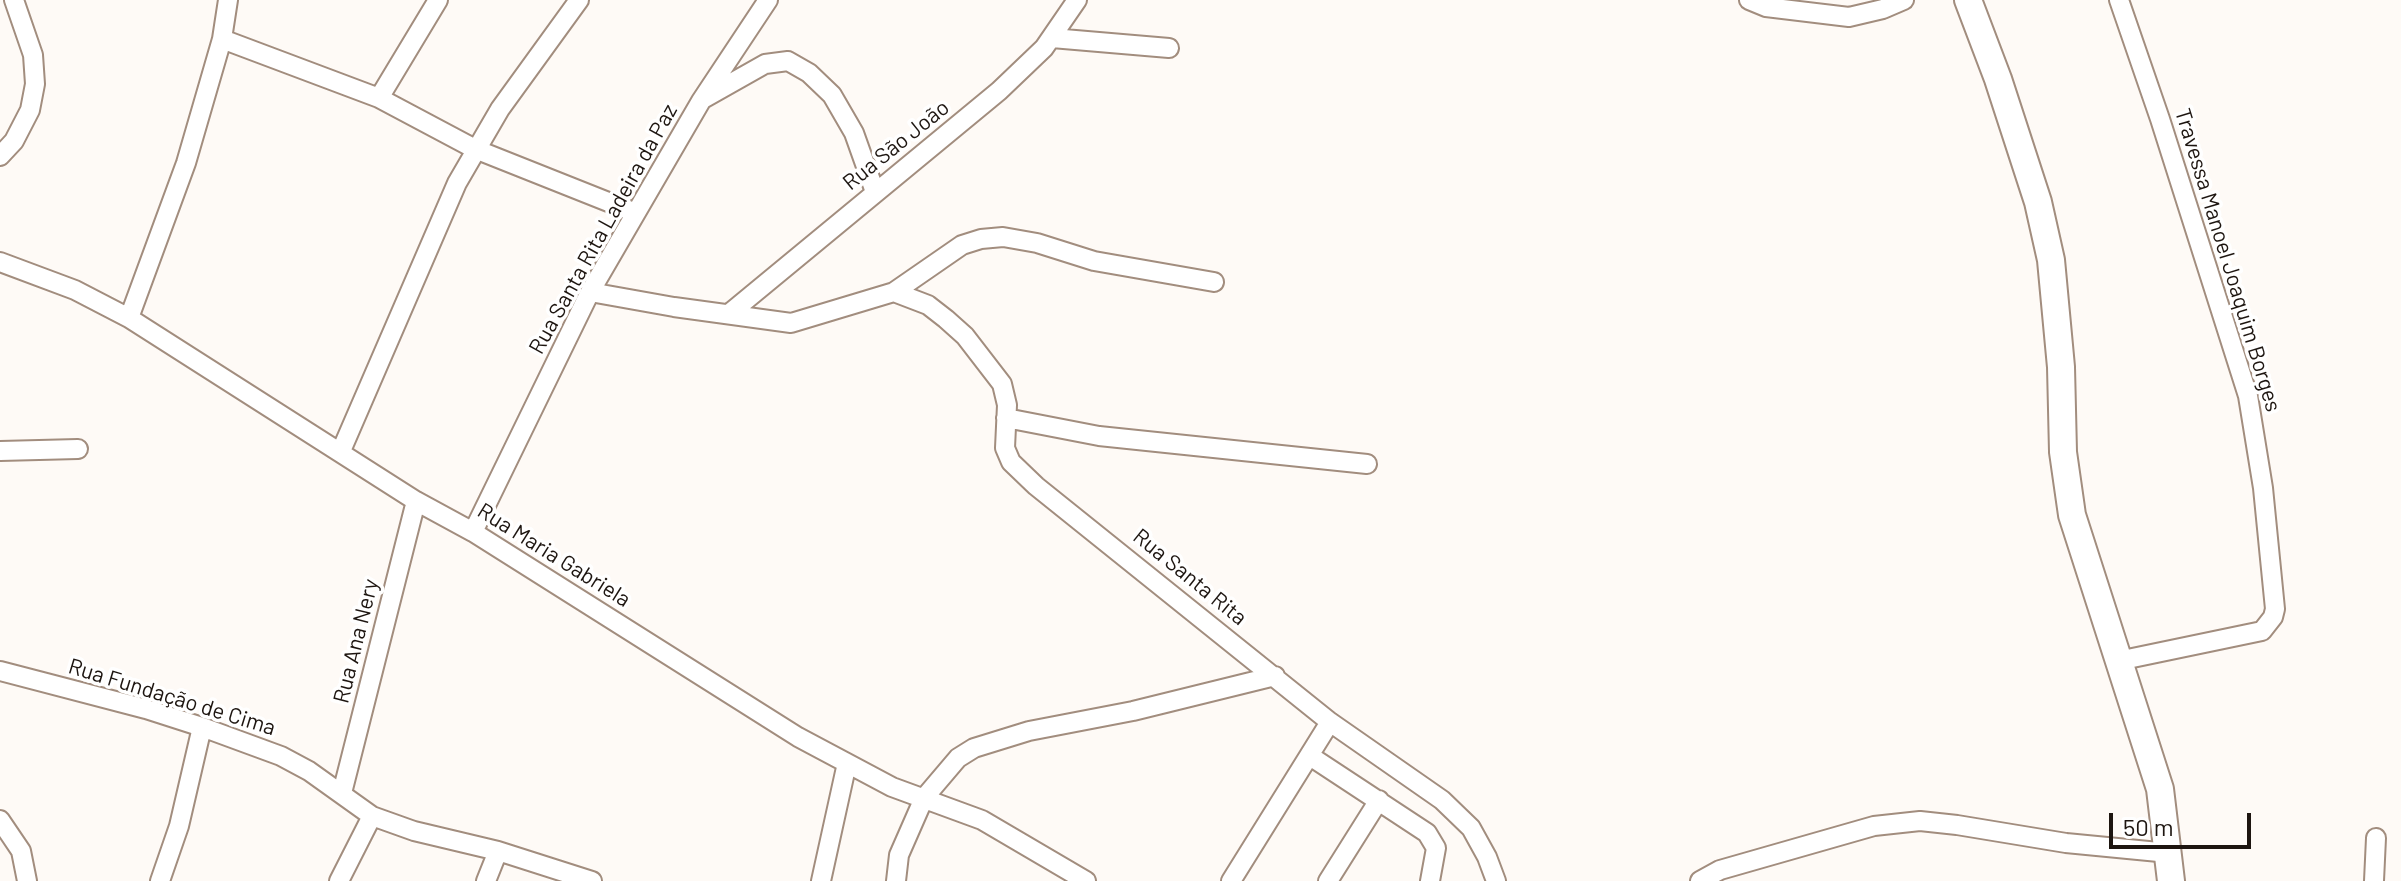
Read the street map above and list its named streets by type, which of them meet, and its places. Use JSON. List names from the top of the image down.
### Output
{
  "streets": {
    "street": [
      "Rua São João",
      "Rua Santa Rita Ladeira da Paz",
      "Travessa Manoel Joaquim Borges",
      "Rua Maria Gabriela",
      "Rua Santa Rita",
      "Rua Ana Nery",
      "Rua Fundação de Cima"
    ]
  },
  "crossings": [
    ["Rua Santa Rita Ladeira da Paz", "Rua Maria Gabriela"],
    ["Rua Maria Gabriela", "Rua Ana Nery"],
    ["Rua Ana Nery", "Rua Fundação de Cima"]
  ],
  "scale_bar": "50 m"
}
